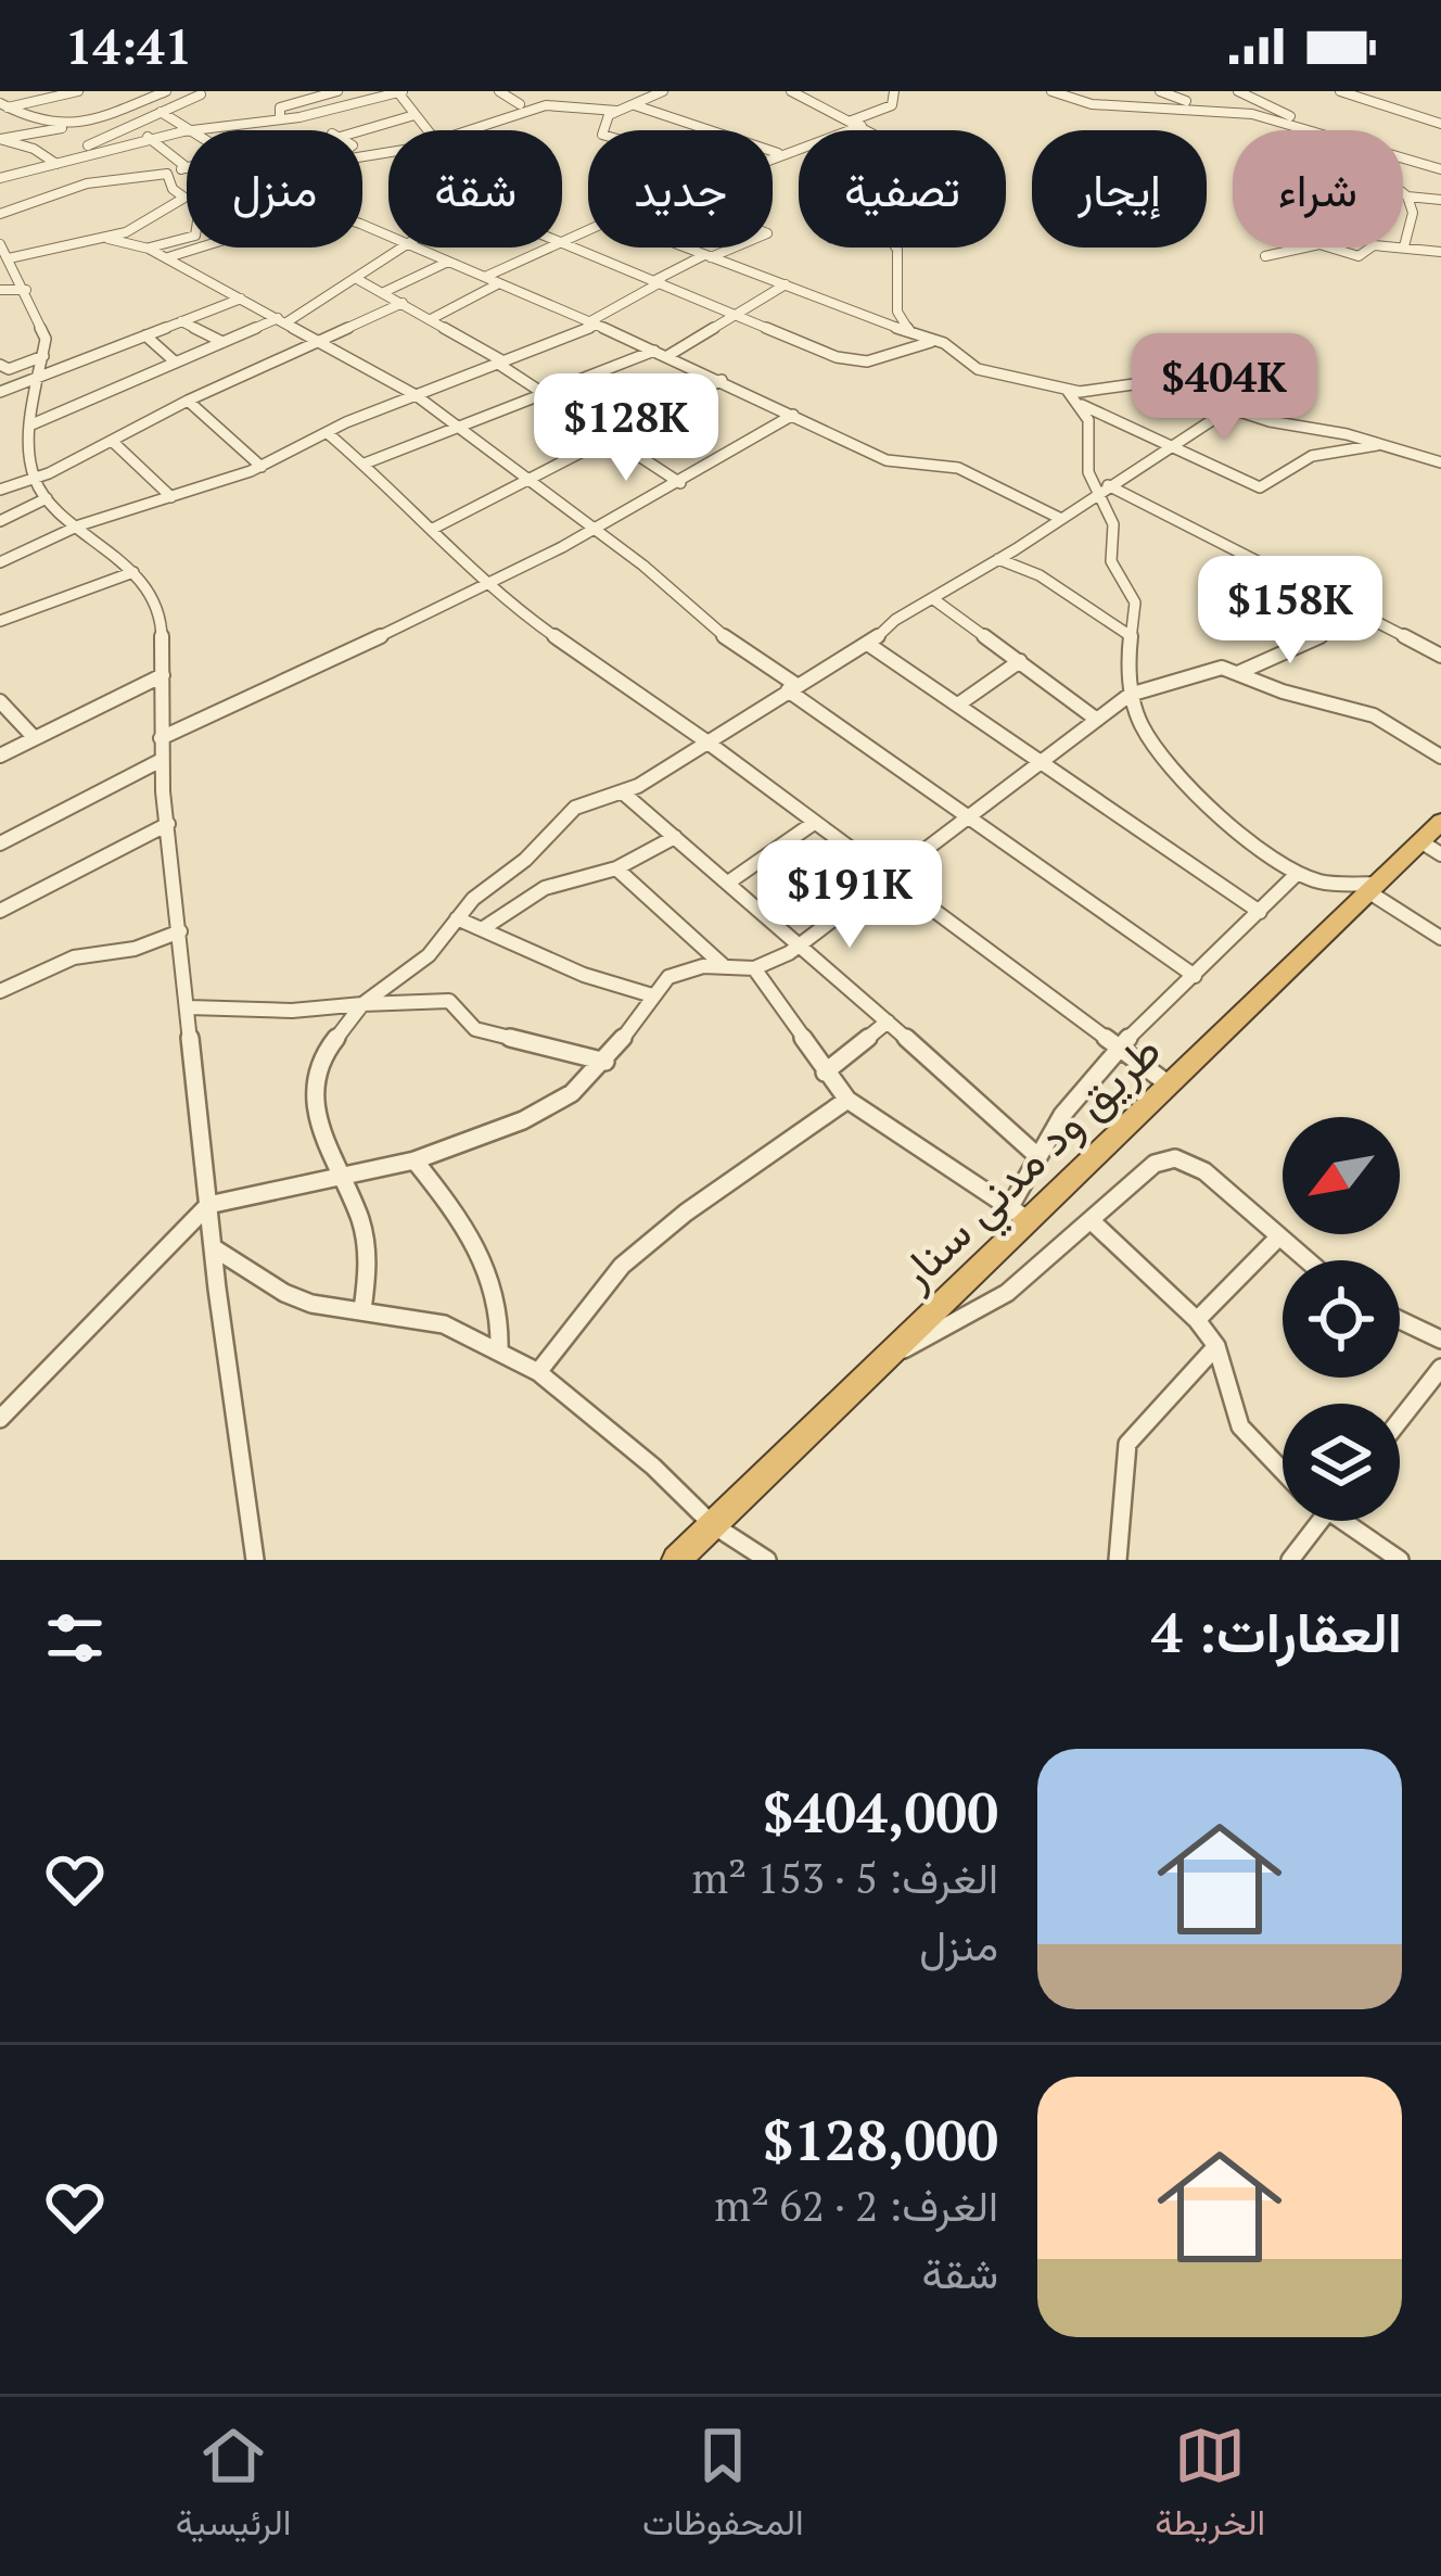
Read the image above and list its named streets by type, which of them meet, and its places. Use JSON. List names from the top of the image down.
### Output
{
  "streets": {
    "highway": ["طريق ود مدني سنار"]
  },
  "north": "bottom left",
  "page": {
    "status": "14:41",
    "chip": [
      "شراء",
      "إيجار",
      "تصفية",
      "جديد",
      "شقة",
      "منزل"
    ],
    "price": [
      "$404K",
      "$128K",
      "$158K",
      "$191K"
    ],
    "heading": "العقارات: 4",
    "list": [
      {
        "name": "$404,000",
        "note": "الغرف: 5 · 153 m² · منزل"
      },
      {
        "name": "$128,000",
        "note": "الغرف: 2 · 62 m² · شقة"
      }
    ],
    "tabs": ["الخريطة", "المحفوظات", "الرئيسية"]
  }
}
